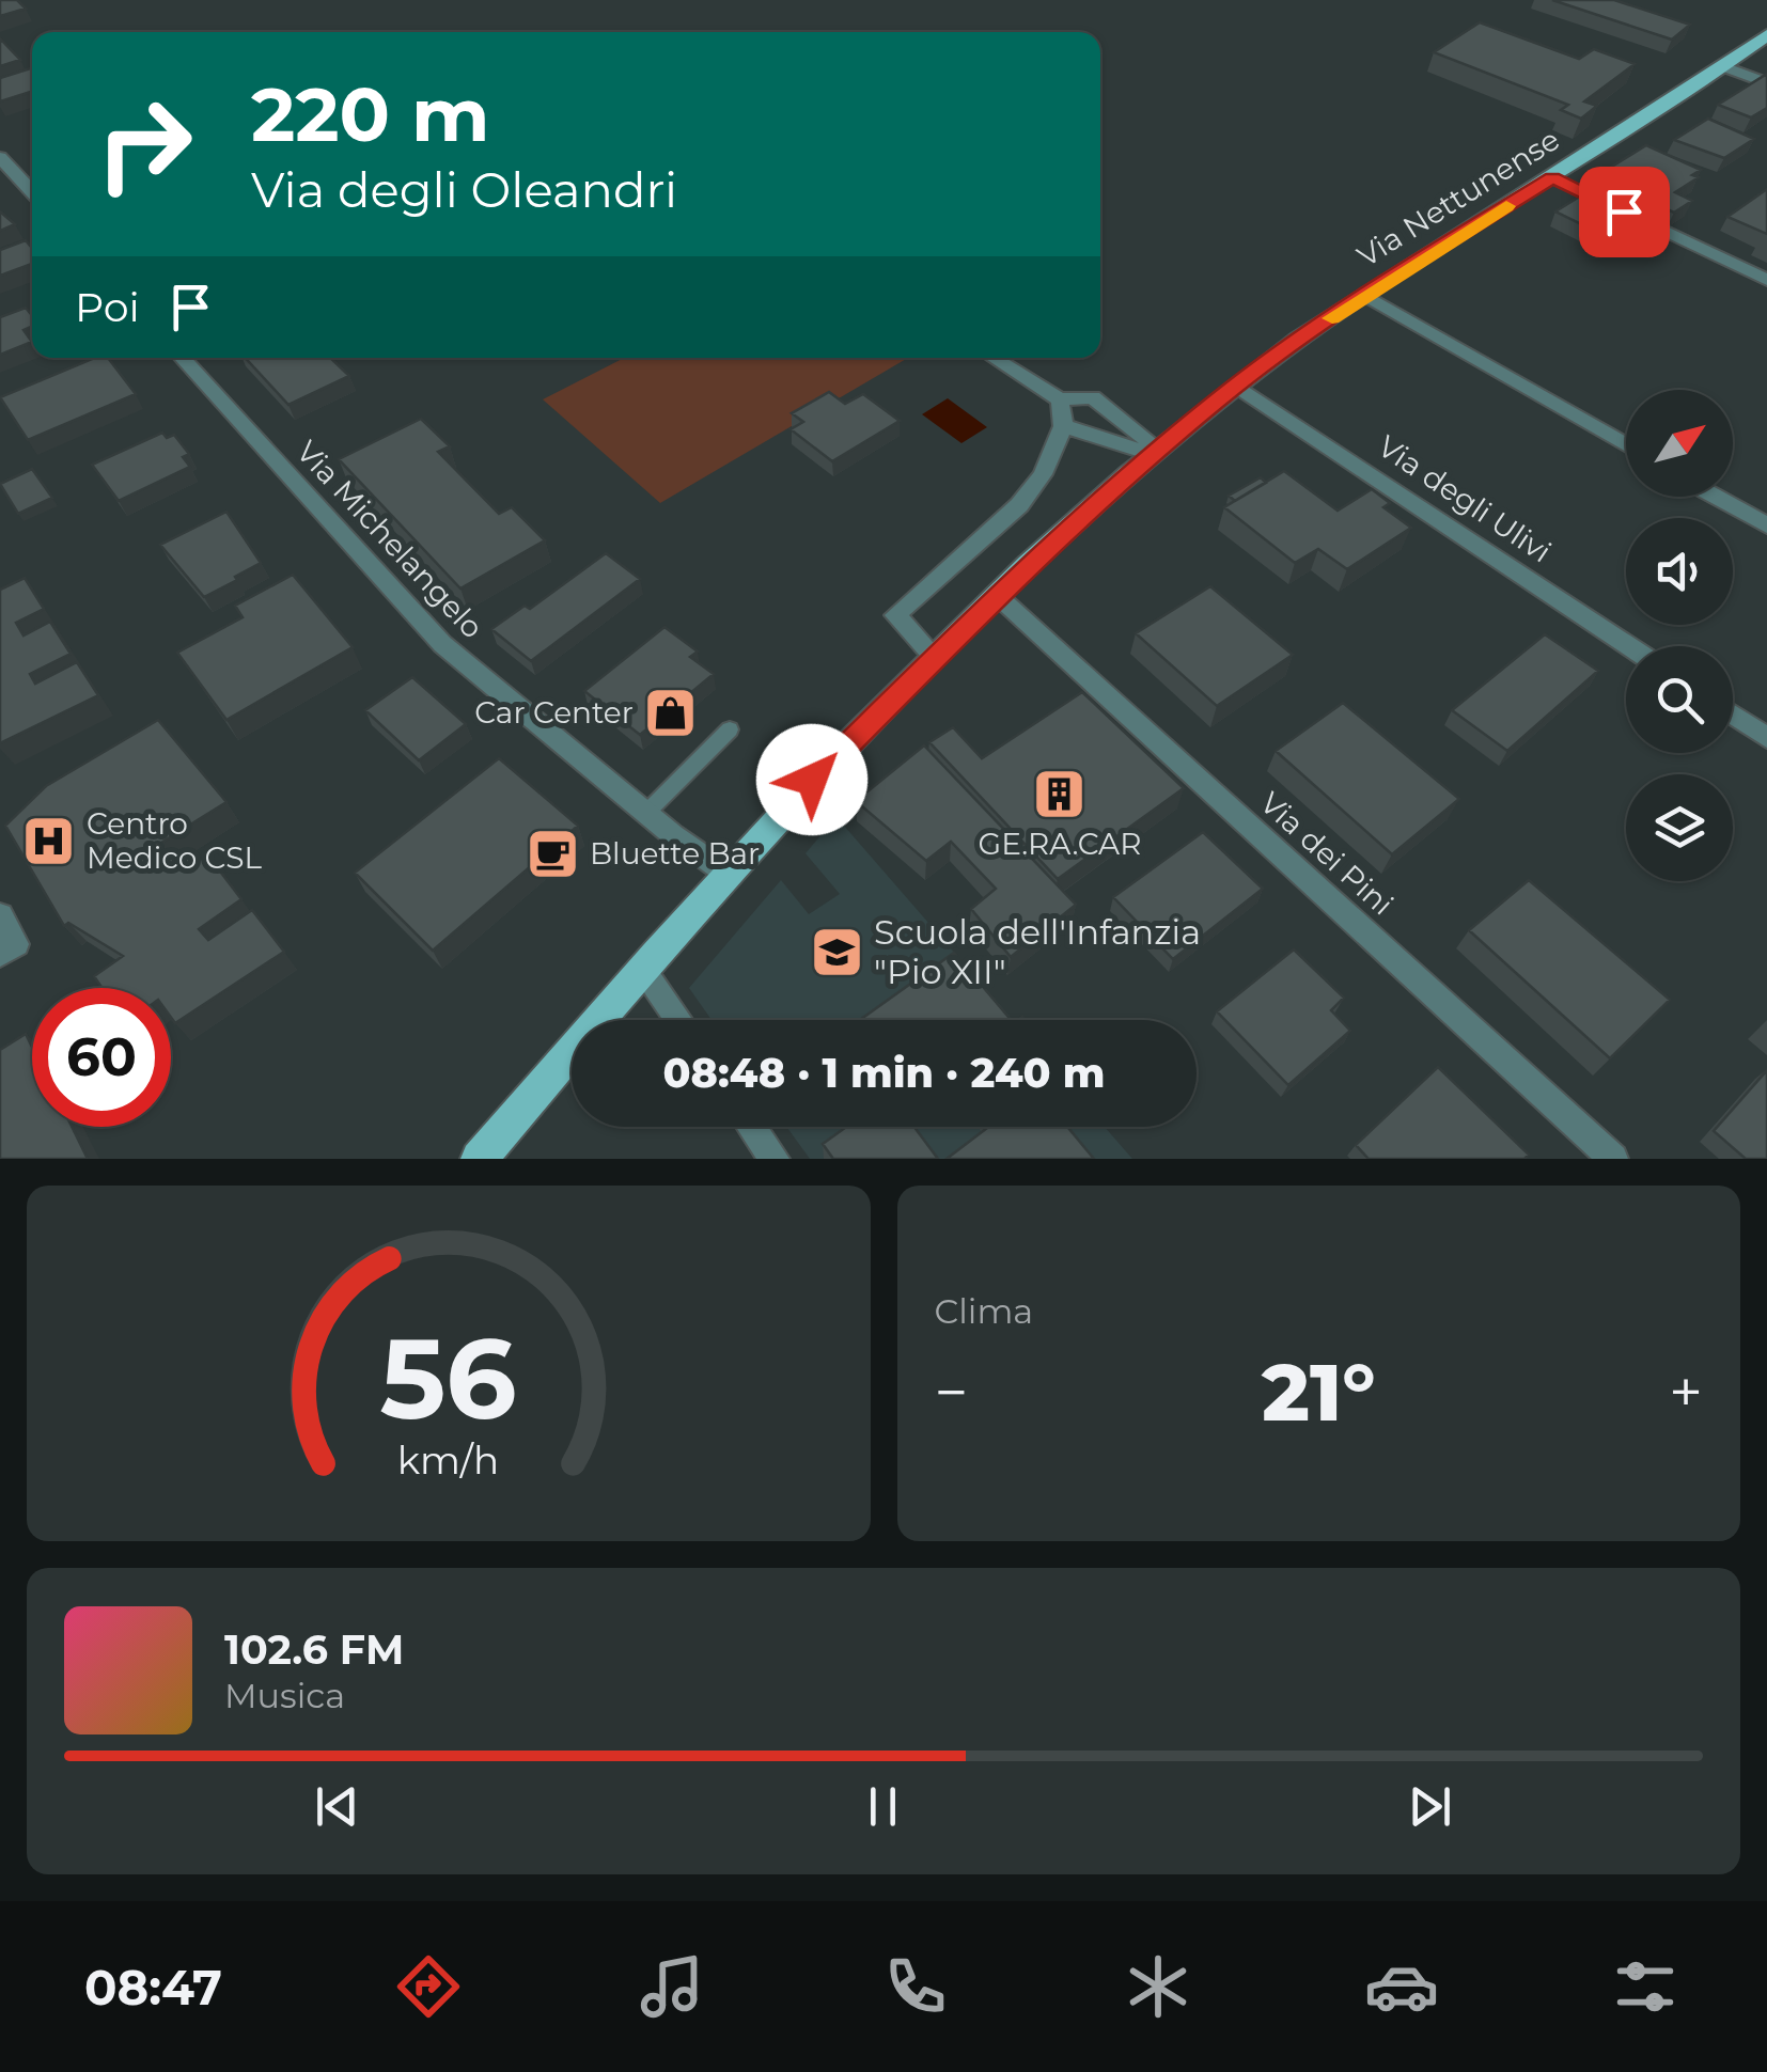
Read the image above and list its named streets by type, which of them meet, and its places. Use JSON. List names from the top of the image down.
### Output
{
  "streets": {
    "main road": ["Via Nettunense"],
    "street": ["Via degli Ulivi", "Via Michelangelo", "Via dei Pini"]
  },
  "crossings": [
    ["Via Nettunense", "Via degli Ulivi"],
    ["Via Nettunense", "Via Michelangelo"],
    ["Via Nettunense", "Via dei Pini"]
  ],
  "places": {
    "shop": ["Car Center"],
    "building": ["GE.RA.CAR"],
    "hospital": ["Centro Medico CSL"],
    "cafe": ["Bluette Bar"],
    "school or university": ["Scuola dell'Infanzia \"Pio XII\""]
  },
  "north": "top right",
  "page": {
    "turn": ["220 m", "Via degli Oleandri"],
    "then": "Poi",
    "limit": "60",
    "trip": "08:48 · 1 min · 240 m",
    "tile": "Clima",
    "heat": ["−", "21°", "+"],
    "song": ["102.6 FM", "Musica"],
    "tabs": "08:47",
    "gauge": ["56", "km/h"]
  }
}
